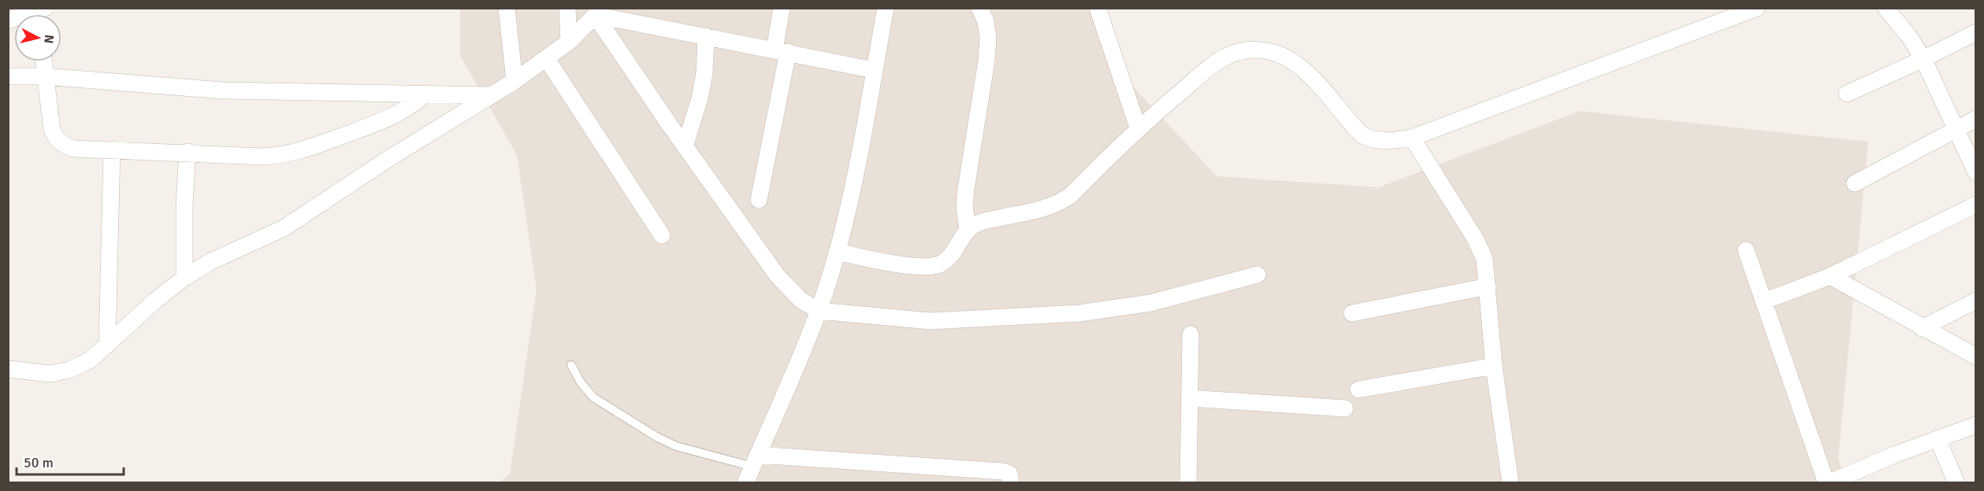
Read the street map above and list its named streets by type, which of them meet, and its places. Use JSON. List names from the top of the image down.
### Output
{
  "scale_bar": "50 m",
  "north": "right"
}
